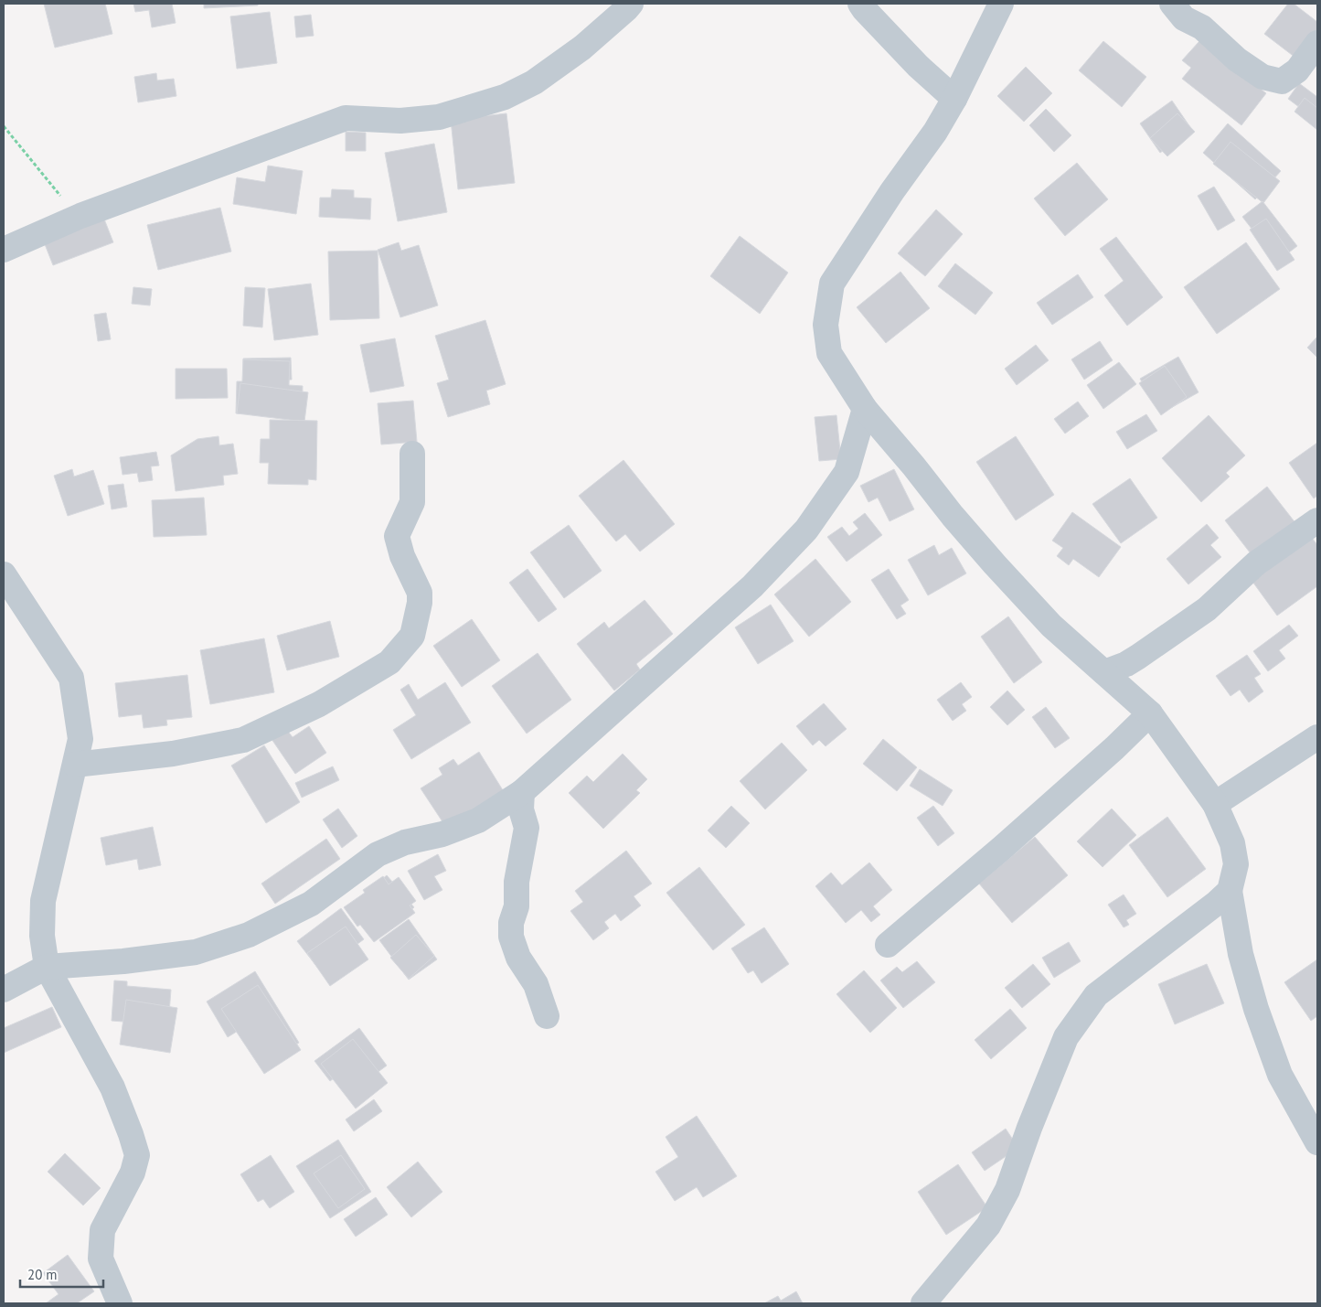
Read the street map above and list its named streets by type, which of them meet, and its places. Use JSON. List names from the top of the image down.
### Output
{
  "scale_bar": "20 m"
}
